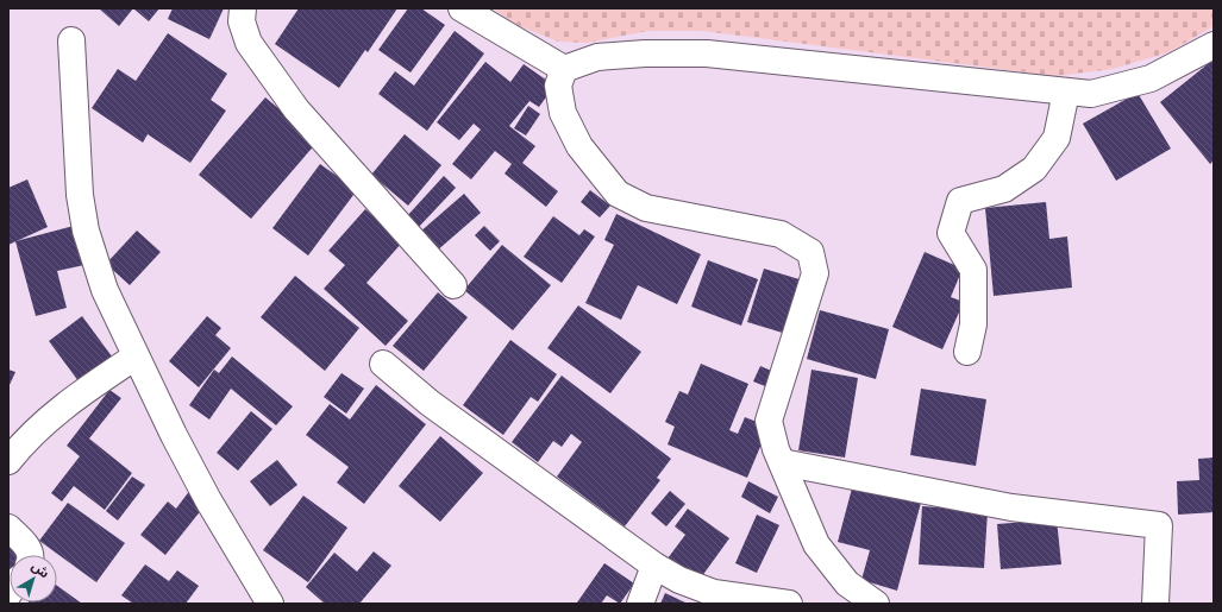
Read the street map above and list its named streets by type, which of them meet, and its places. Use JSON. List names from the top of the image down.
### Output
{
  "north": "top right"
}
